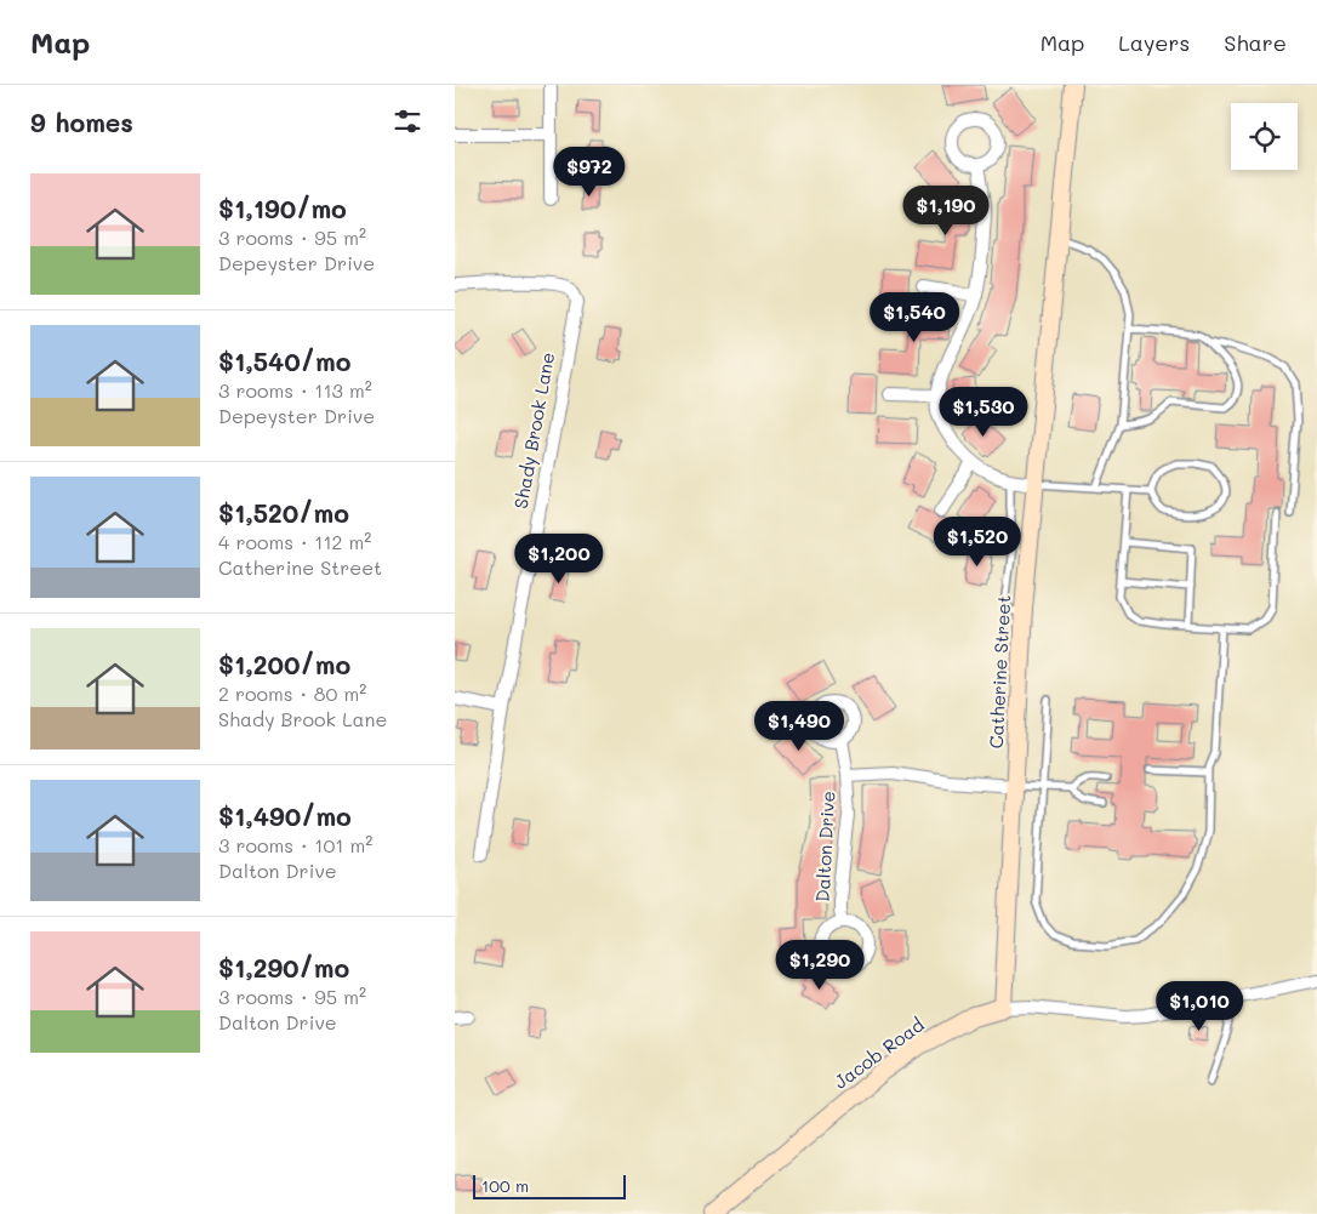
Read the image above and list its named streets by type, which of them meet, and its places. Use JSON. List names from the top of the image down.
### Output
{
  "streets": {
    "street": [
      "Shady Brook Lane",
      "Catherine Street",
      "Dalton Drive",
      "Jacob Road"
    ]
  },
  "crossings": [
    ["Catherine Street", "Dalton Drive"],
    ["Catherine Street", "Jacob Road"]
  ],
  "scale_bar": "100 m",
  "page": {
    "header": "Map",
    "nav": ["Map", "Layers", "Share"],
    "heading": "9 homes",
    "price": [
      "$972",
      "$1,190",
      "$1,540",
      "$1,530",
      "$1,520",
      "$1,200",
      "$1,490",
      "$1,290",
      "$1,010"
    ],
    "list": [
      {
        "name": "$1,190/mo",
        "note": "3 rooms · 95 m² · Depeyster Drive"
      },
      {
        "name": "$1,540/mo",
        "note": "3 rooms · 113 m² · Depeyster Drive"
      },
      {
        "name": "$1,520/mo",
        "note": "4 rooms · 112 m² · Catherine Street"
      },
      {
        "name": "$1,200/mo",
        "note": "2 rooms · 80 m² · Shady Brook Lane"
      },
      {
        "name": "$1,490/mo",
        "note": "3 rooms · 101 m² · Dalton Drive"
      },
      {
        "name": "$1,290/mo",
        "note": "3 rooms · 95 m² · Dalton Drive"
      }
    ],
    "scale": "100 m"
  }
}
